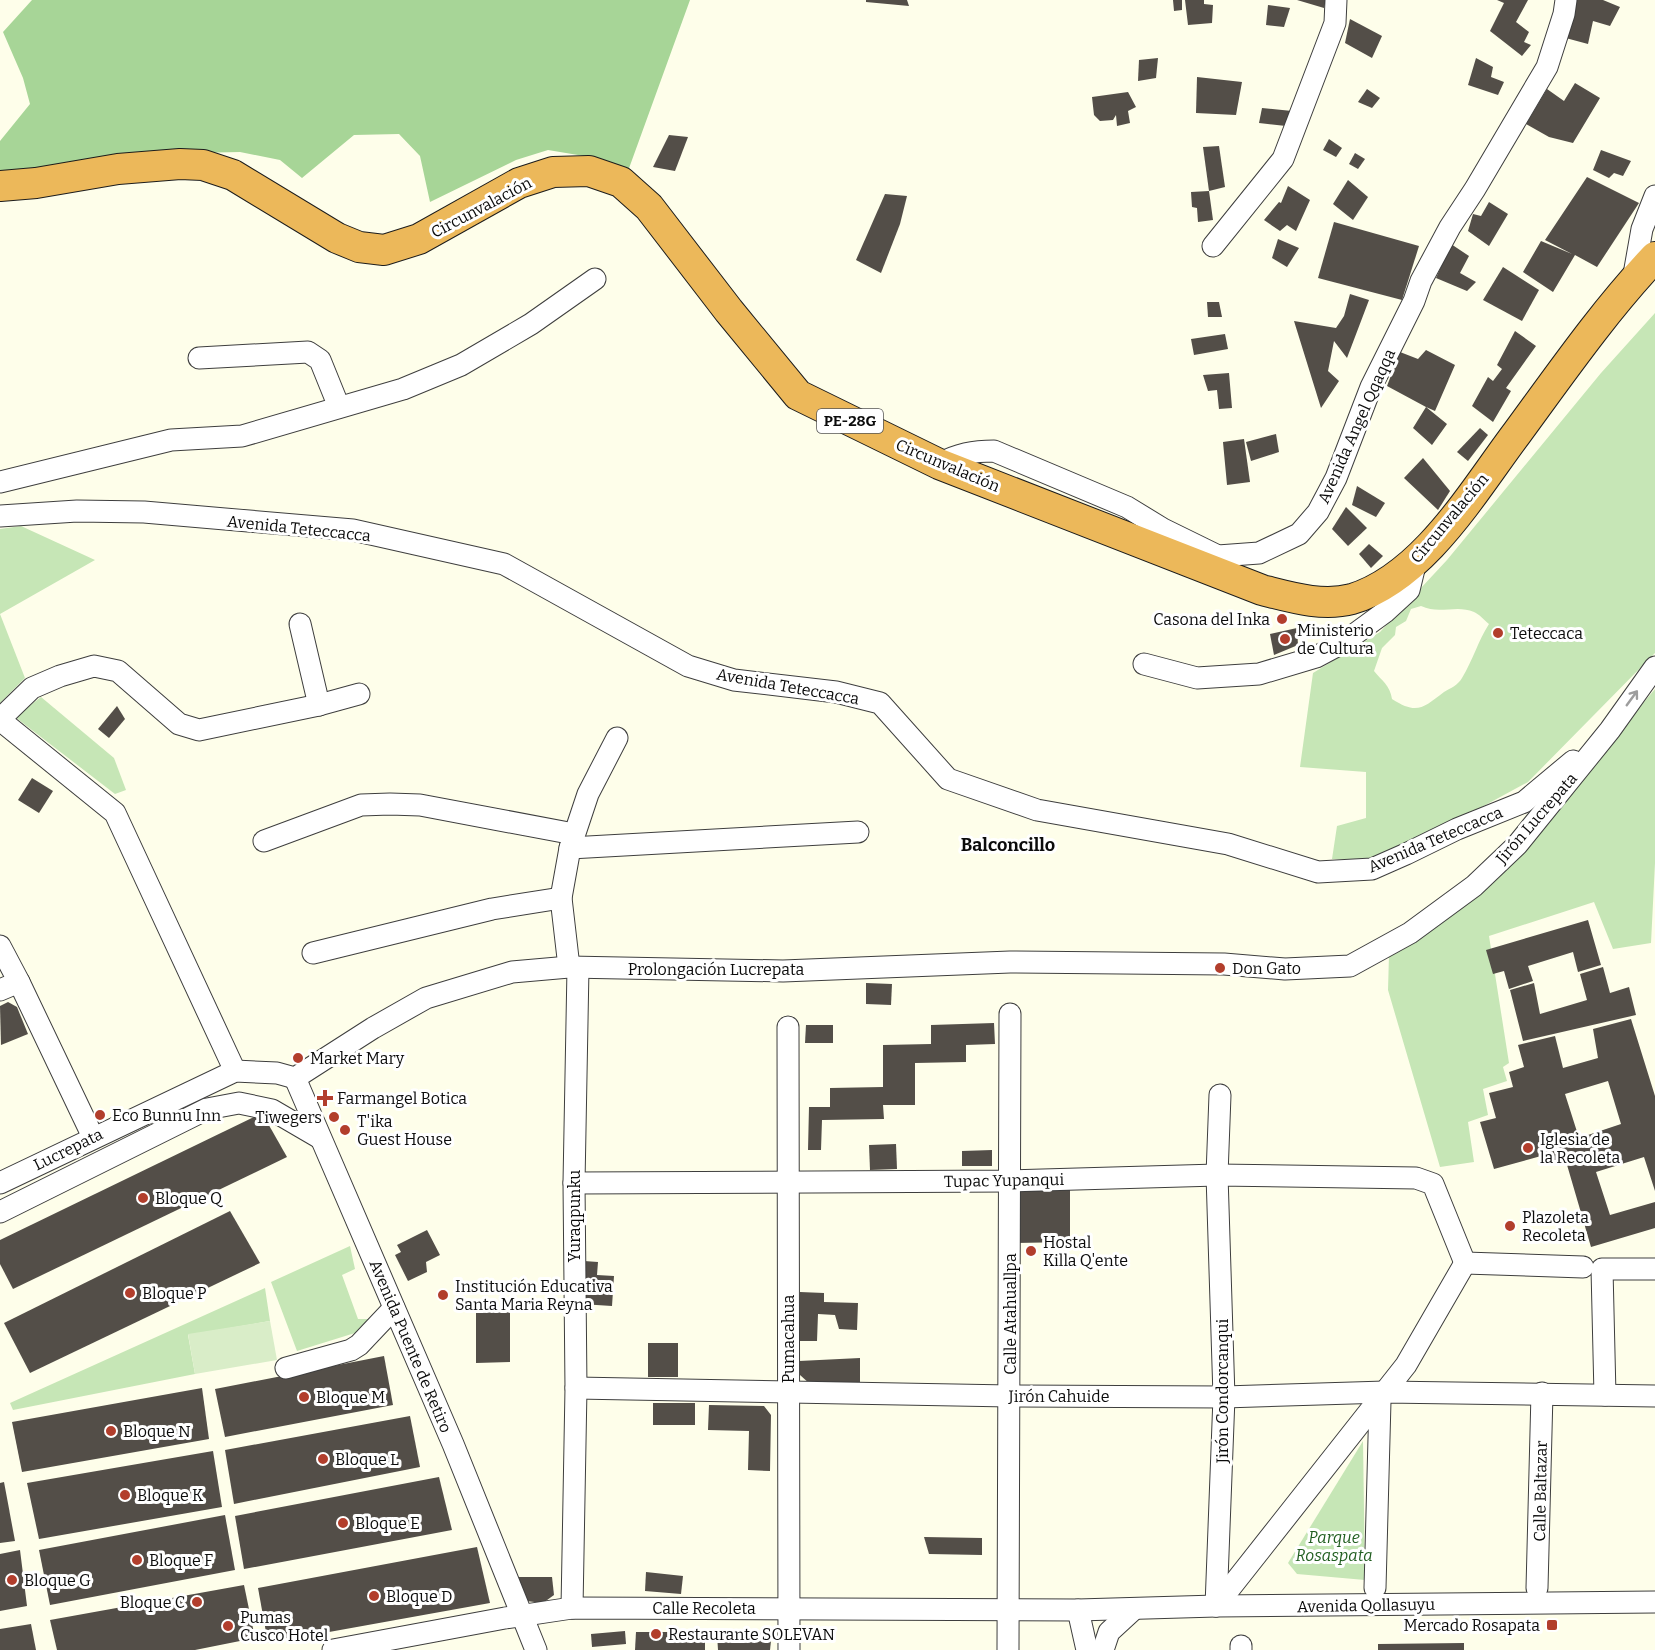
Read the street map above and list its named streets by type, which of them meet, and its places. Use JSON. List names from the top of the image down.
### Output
{
  "streets": {
    "highway": ["Circunvalación", "PE-28G"],
    "street": [
      "Avenida Angel Qqaqqa",
      "Avenida Teteccacca",
      "Jirón Lucrepata",
      "Prolongación Lucrepata",
      "Lucrepata",
      "Tupac Yupanqui",
      "Yuraqpunku",
      "Calle Atahuallpa",
      "Pumacahua",
      "Avenida Puente de Retiro",
      "Jirón Condorcanqui",
      "Jirón Cahuide",
      "Calle Baltazar",
      "Avenida Qollasuyu",
      "Calle Recoleta"
    ]
  },
  "crossings": [
    ["Circunvalación", "Avenida Angel Qqaqqa"],
    ["Avenida Teteccacca", "Jirón Lucrepata"],
    ["Jirón Lucrepata", "Prolongación Lucrepata"],
    ["Prolongación Lucrepata", "Yuraqpunku"],
    ["Prolongación Lucrepata", "Avenida Puente de Retiro"],
    ["Tupac Yupanqui", "Yuraqpunku"],
    ["Tupac Yupanqui", "Calle Atahuallpa"],
    ["Tupac Yupanqui", "Pumacahua"],
    ["Tupac Yupanqui", "Jirón Condorcanqui"],
    ["Yuraqpunku", "Jirón Cahuide"],
    ["Yuraqpunku", "Calle Recoleta"],
    ["Calle Atahuallpa", "Jirón Cahuide"],
    ["Calle Atahuallpa", "Calle Recoleta"],
    ["Pumacahua", "Jirón Cahuide"],
    ["Pumacahua", "Calle Recoleta"],
    ["Avenida Puente de Retiro", "Calle Recoleta"],
    ["Jirón Condorcanqui", "Jirón Cahuide"],
    ["Jirón Condorcanqui", "Avenida Qollasuyu"],
    ["Jirón Cahuide", "Calle Baltazar"],
    ["Avenida Qollasuyu", "Calle Recoleta"]
  ],
  "districts": ["Balconcillo"],
  "parks": ["Parque Rosaspata"],
  "places": {
    "other": [
      "Casona del Inka",
      "Teteccaca",
      "Ministerio de Cultura",
      "Don Gato",
      "Market Mary",
      "Eco Bunnu Inn",
      "Tiwegers",
      "T'ika Guest House",
      "Iglesia de la Recoleta",
      "Bloque Q",
      "Plazoleta Recoleta",
      "Hostal Killa Q'ente",
      "Bloque P",
      "Institución Educativa Santa Maria Reyna",
      "Bloque M",
      "Bloque N",
      "Bloque L",
      "Bloque K",
      "Bloque E",
      "Bloque F",
      "Bloque G",
      "Bloque D",
      "Bloque C",
      "Pumas Cusco Hotel",
      "Restaurante SOLEVAN"
    ],
    "health": ["Farmangel Botica"],
    "transit": ["Mercado Rosapata"]
  }
}
